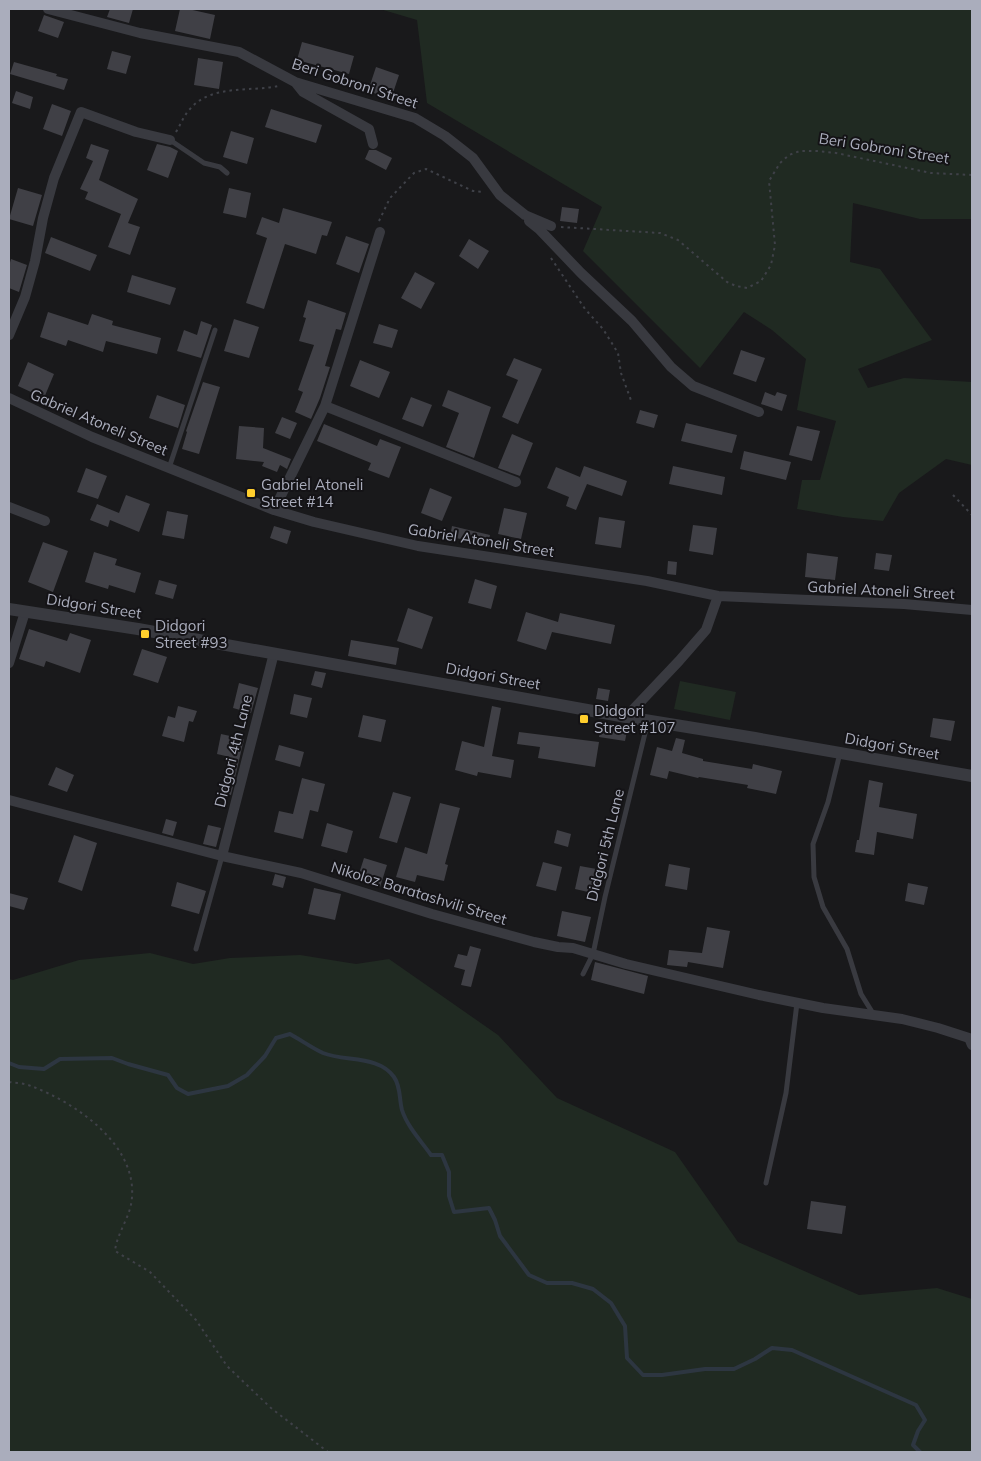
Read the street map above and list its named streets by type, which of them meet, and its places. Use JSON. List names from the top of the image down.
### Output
{
  "streets": {
    "street": [
      "Beri Gobroni Street",
      "Gabriel Atoneli Street",
      "Didgori Street",
      "Didgori 4th Lane",
      "Nikoloz Baratashvili Street"
    ],
    "lane": ["Didgori 5th Lane"]
  },
  "crossings": [
    ["Didgori Street", "Didgori 4th Lane"],
    ["Didgori Street", "Didgori 5th Lane"],
    ["Didgori 4th Lane", "Nikoloz Baratashvili Street"],
    ["Didgori 5th Lane", "Nikoloz Baratashvili Street"]
  ],
  "places": {
    "transit": ["Gabriel Atoneli Street #14", "Didgori Street #93", "Didgori Street #107"]
  }
}
